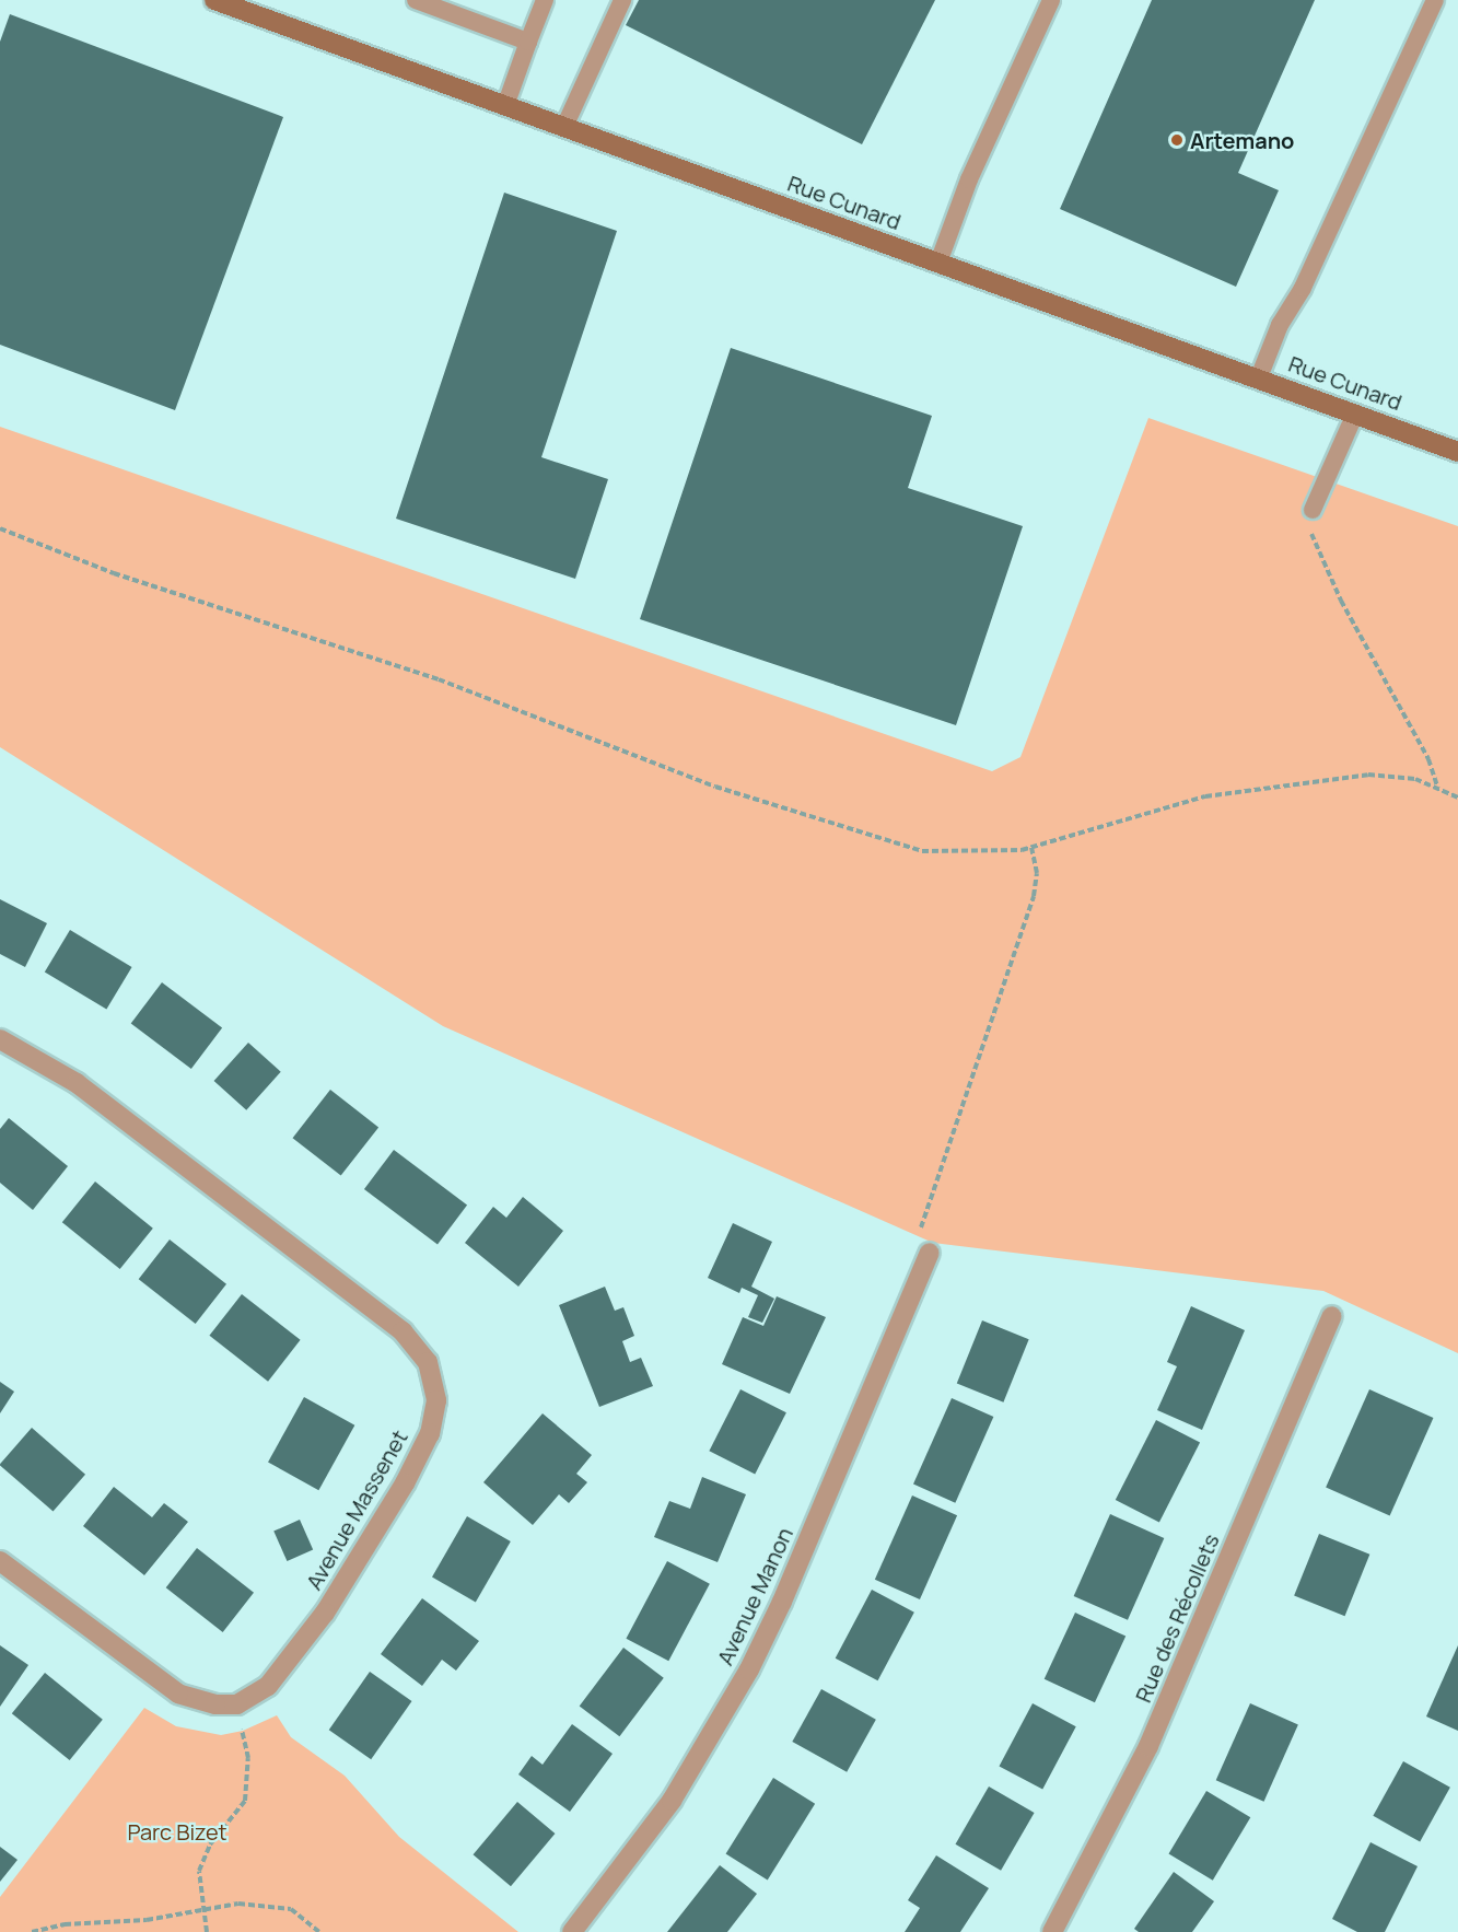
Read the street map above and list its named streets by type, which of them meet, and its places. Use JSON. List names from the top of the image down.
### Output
{
  "streets": {
    "street": [
      "Rue Cunard",
      "Avenue Massenet",
      "Avenue Manon",
      "Rue des Récollets"
    ]
  },
  "parks": ["Parc Bizet"],
  "places": ["Artemano"]
}
